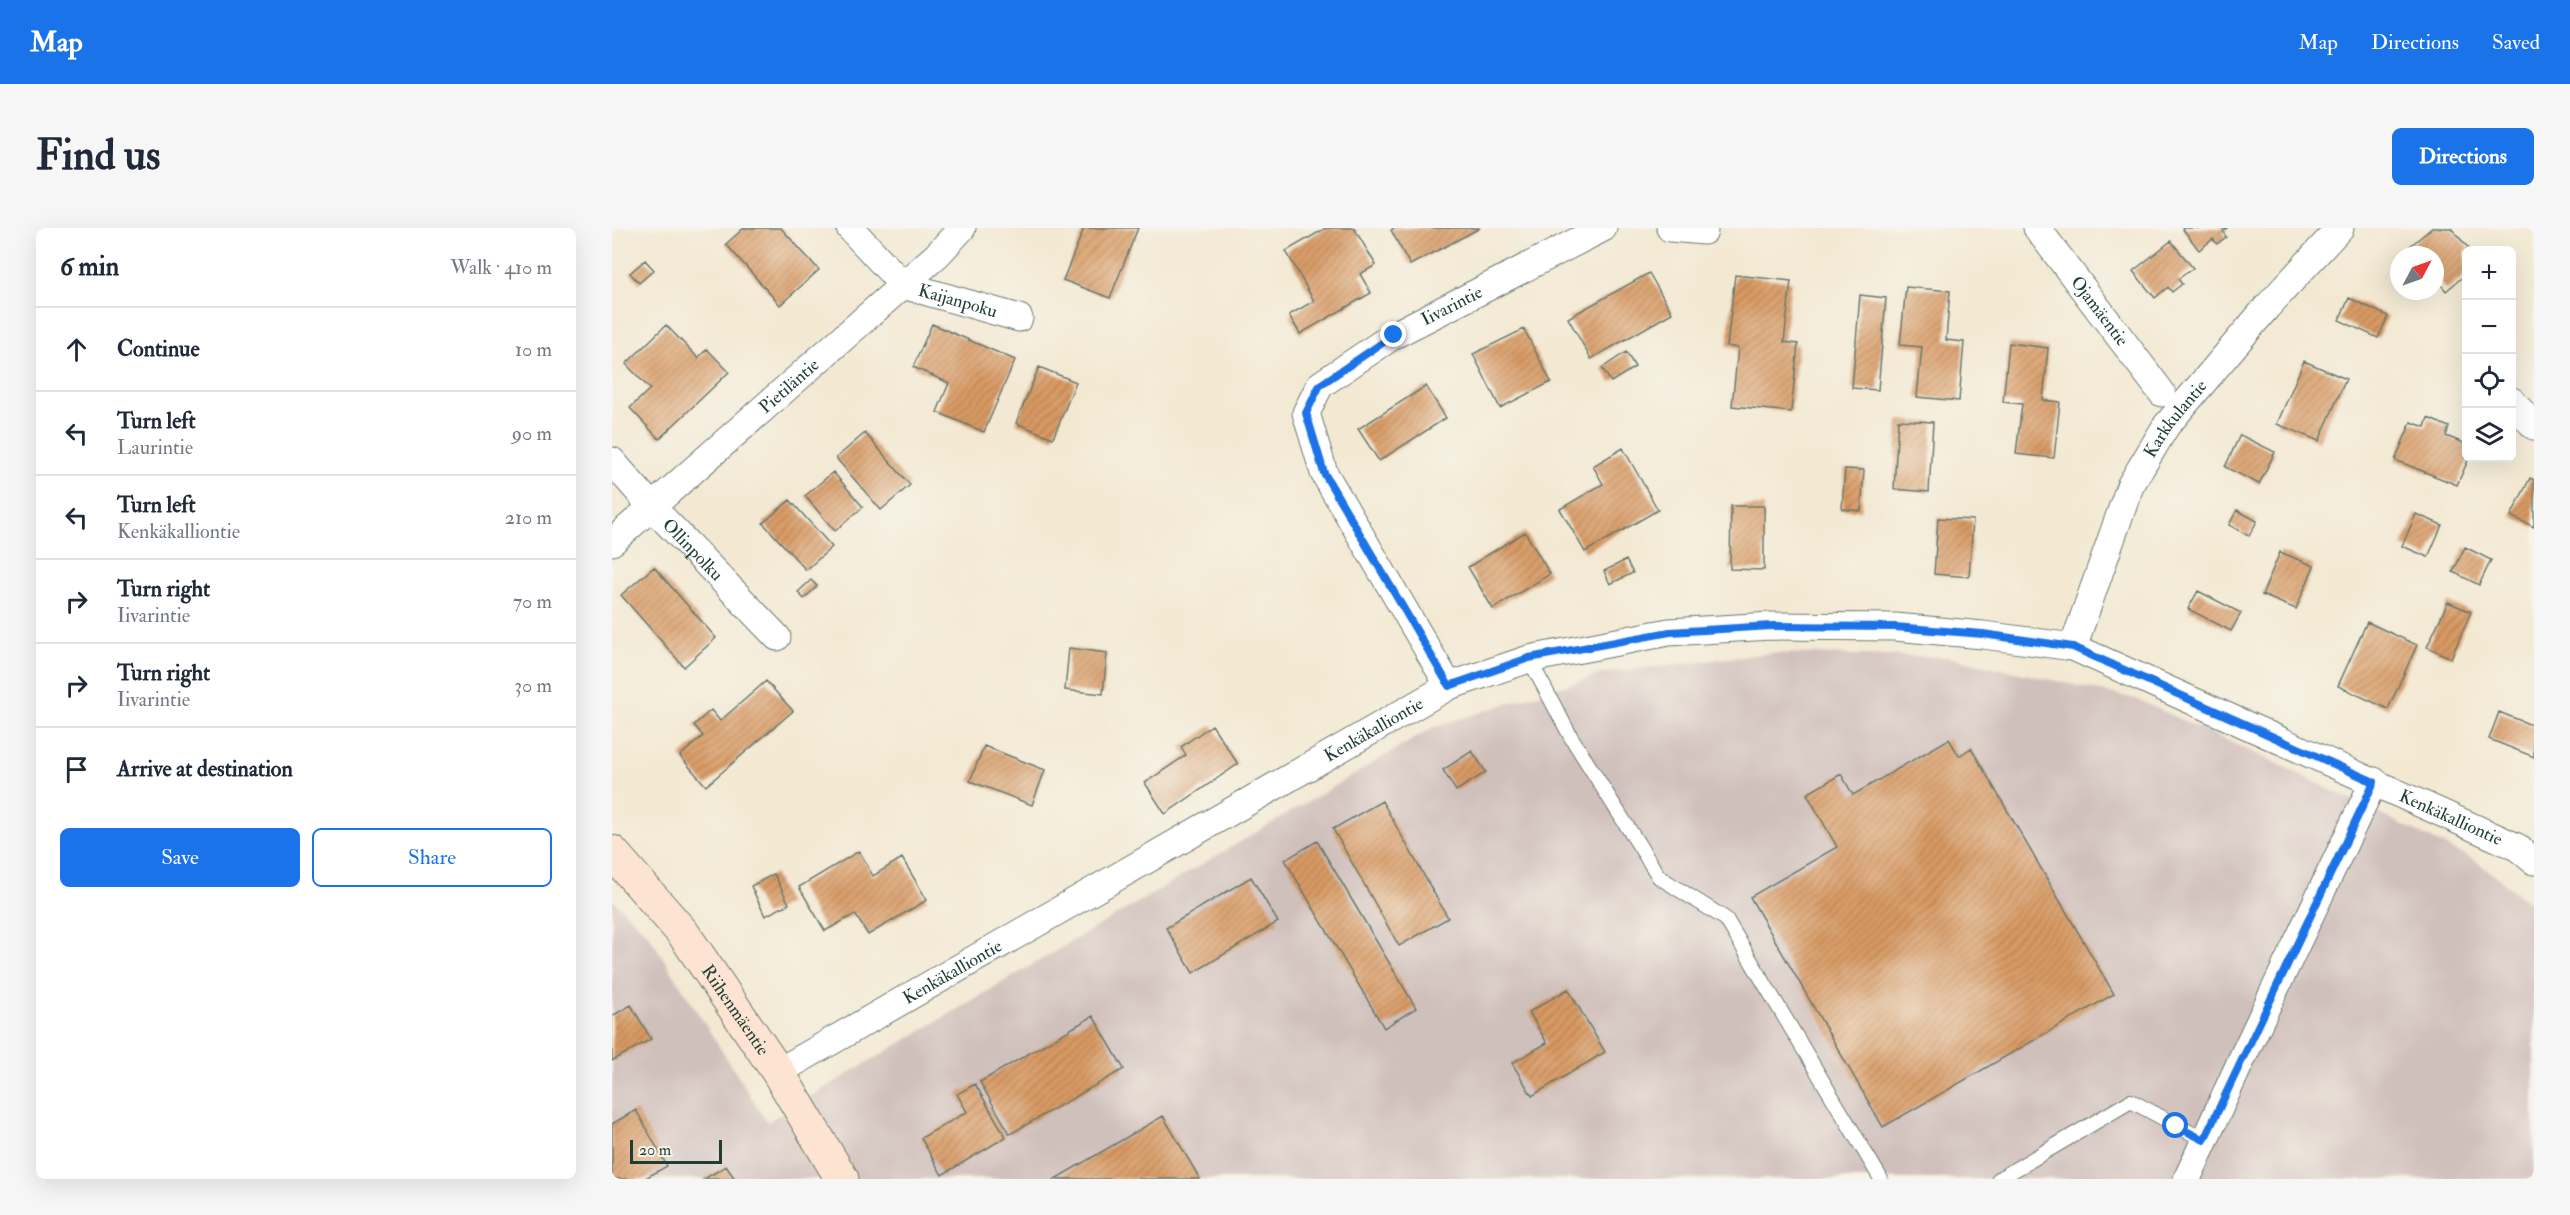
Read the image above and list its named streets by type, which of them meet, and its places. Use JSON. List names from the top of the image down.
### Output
{
  "streets": {
    "street": [
      "Kaijanpoku",
      "Iivarintie",
      "Ojamäentie",
      "Pietiläntie",
      "Karkkulantie",
      "Ollinpolku",
      "Kenkäkalliontie",
      "Riihenmäentie"
    ]
  },
  "crossings": [
    ["Kaijanpoku", "Pietiläntie"],
    ["Iivarintie", "Kenkäkalliontie"],
    ["Pietiläntie", "Ollinpolku"],
    ["Karkkulantie", "Kenkäkalliontie"],
    ["Kenkäkalliontie", "Riihenmäentie"]
  ],
  "scale_bar": "20 m",
  "north": "top right",
  "page": {
    "header": "Map",
    "nav": ["Map", "Directions", "Saved"],
    "buttons": [
      "Directions",
      ["Save", "Share"]
    ],
    "title": "Find us",
    "heading": ["6 min", "Walk · 410 m"],
    "map_buttons": ["+", "−"],
    "list": [
      ["Continue", "10 m"],
      ["Turn left", "Laurintie", "90 m"],
      ["Turn left", "Kenkäkalliontie", "210 m"],
      ["Turn right", "Iivarintie", "70 m"],
      ["Turn right", "Iivarintie", "30 m"],
      "Arrive at destination"
    ],
    "scale": "20 m"
  }
}
